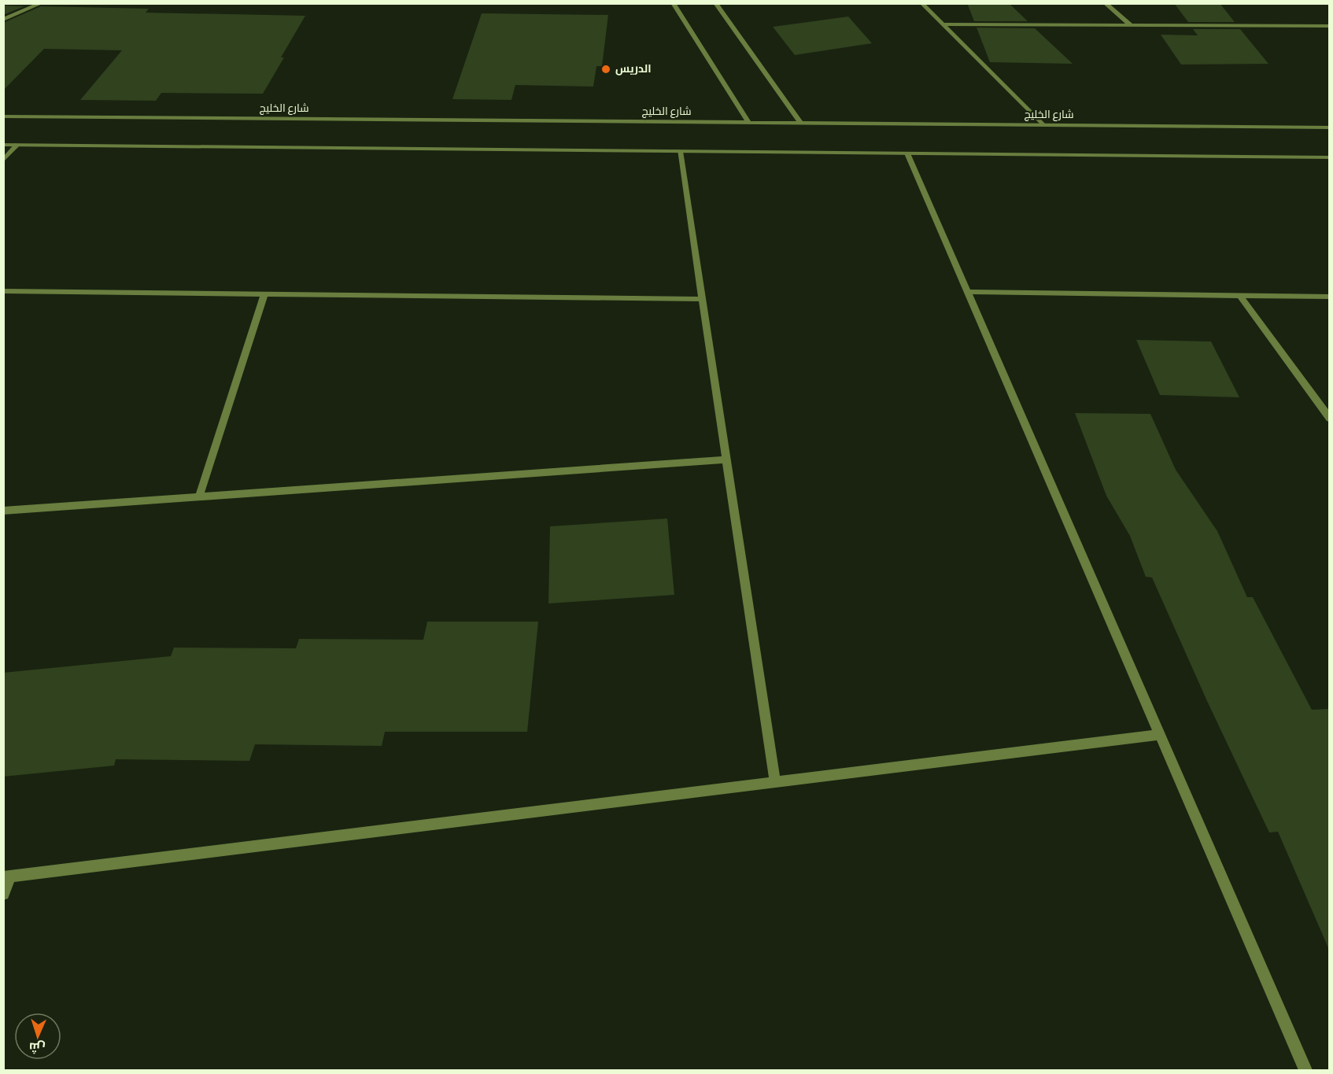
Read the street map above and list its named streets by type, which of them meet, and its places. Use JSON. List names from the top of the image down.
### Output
{
  "streets": {
    "street": ["شارع الخليج"]
  },
  "places": ["الدريس"],
  "north": "bottom"
}
